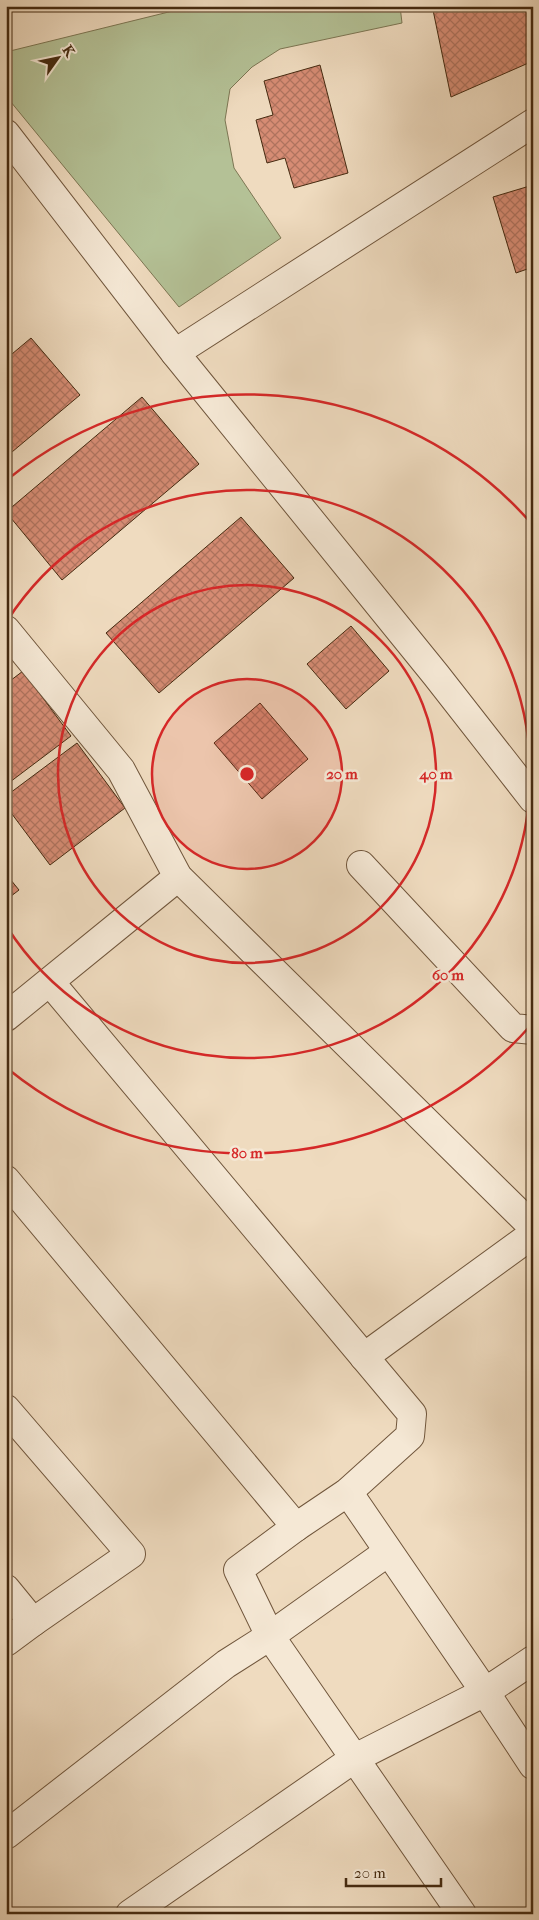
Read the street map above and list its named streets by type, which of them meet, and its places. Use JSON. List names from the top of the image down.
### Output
{
  "scale_bar": "20 m",
  "north": "top right",
  "rings": [
    "20 m",
    "40 m",
    "60 m",
    "80 m"
  ]
}
